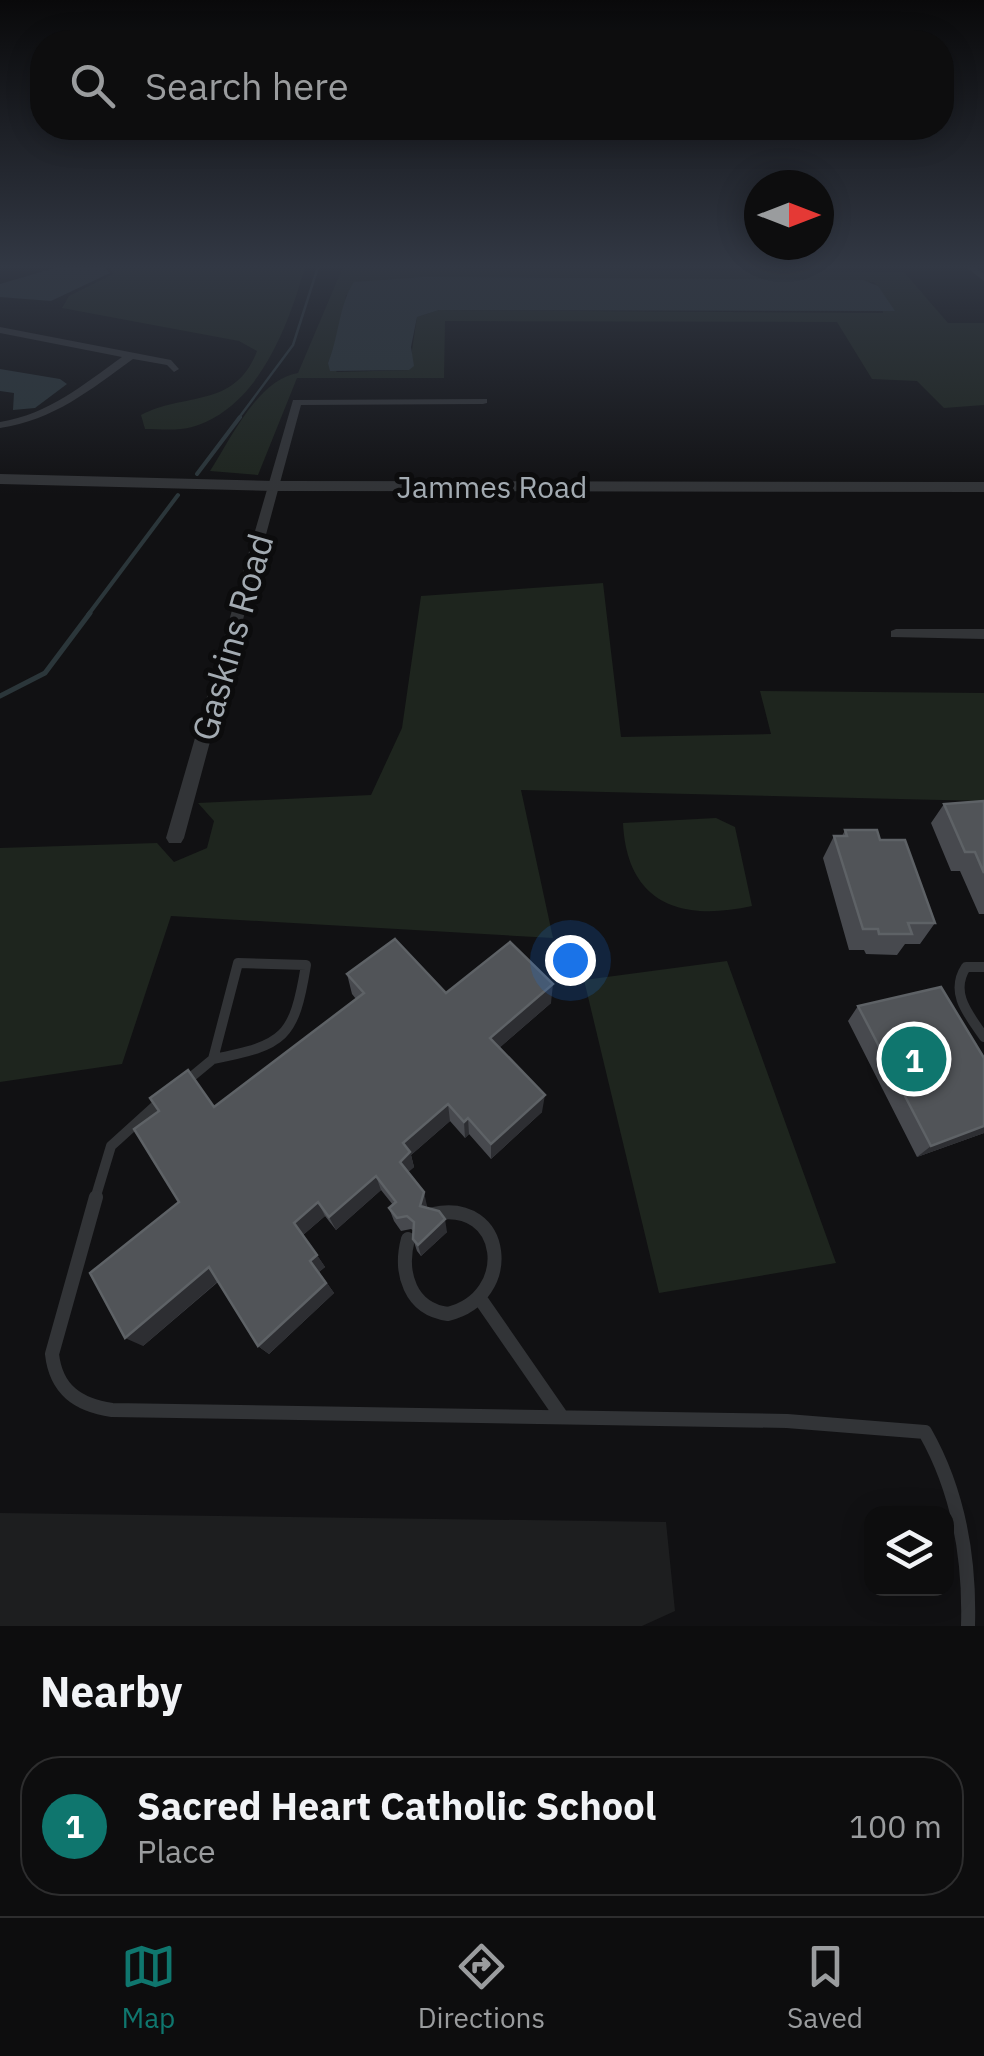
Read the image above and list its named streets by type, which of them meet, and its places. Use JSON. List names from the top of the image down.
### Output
{
  "streets": {
    "street": ["Jammes Road", "Gaskins Road"]
  },
  "crossings": [
    ["Jammes Road", "Gaskins Road"]
  ],
  "north": "right",
  "page": {
    "search": "Search here",
    "pins": "1",
    "heading": "Nearby",
    "list": [
      {
        "mark": "1",
        "name": "Sacred Heart Catholic School",
        "note": "Place",
        "value": "100 m"
      }
    ],
    "nav": ["Map", "Directions", "Saved"]
  }
}
